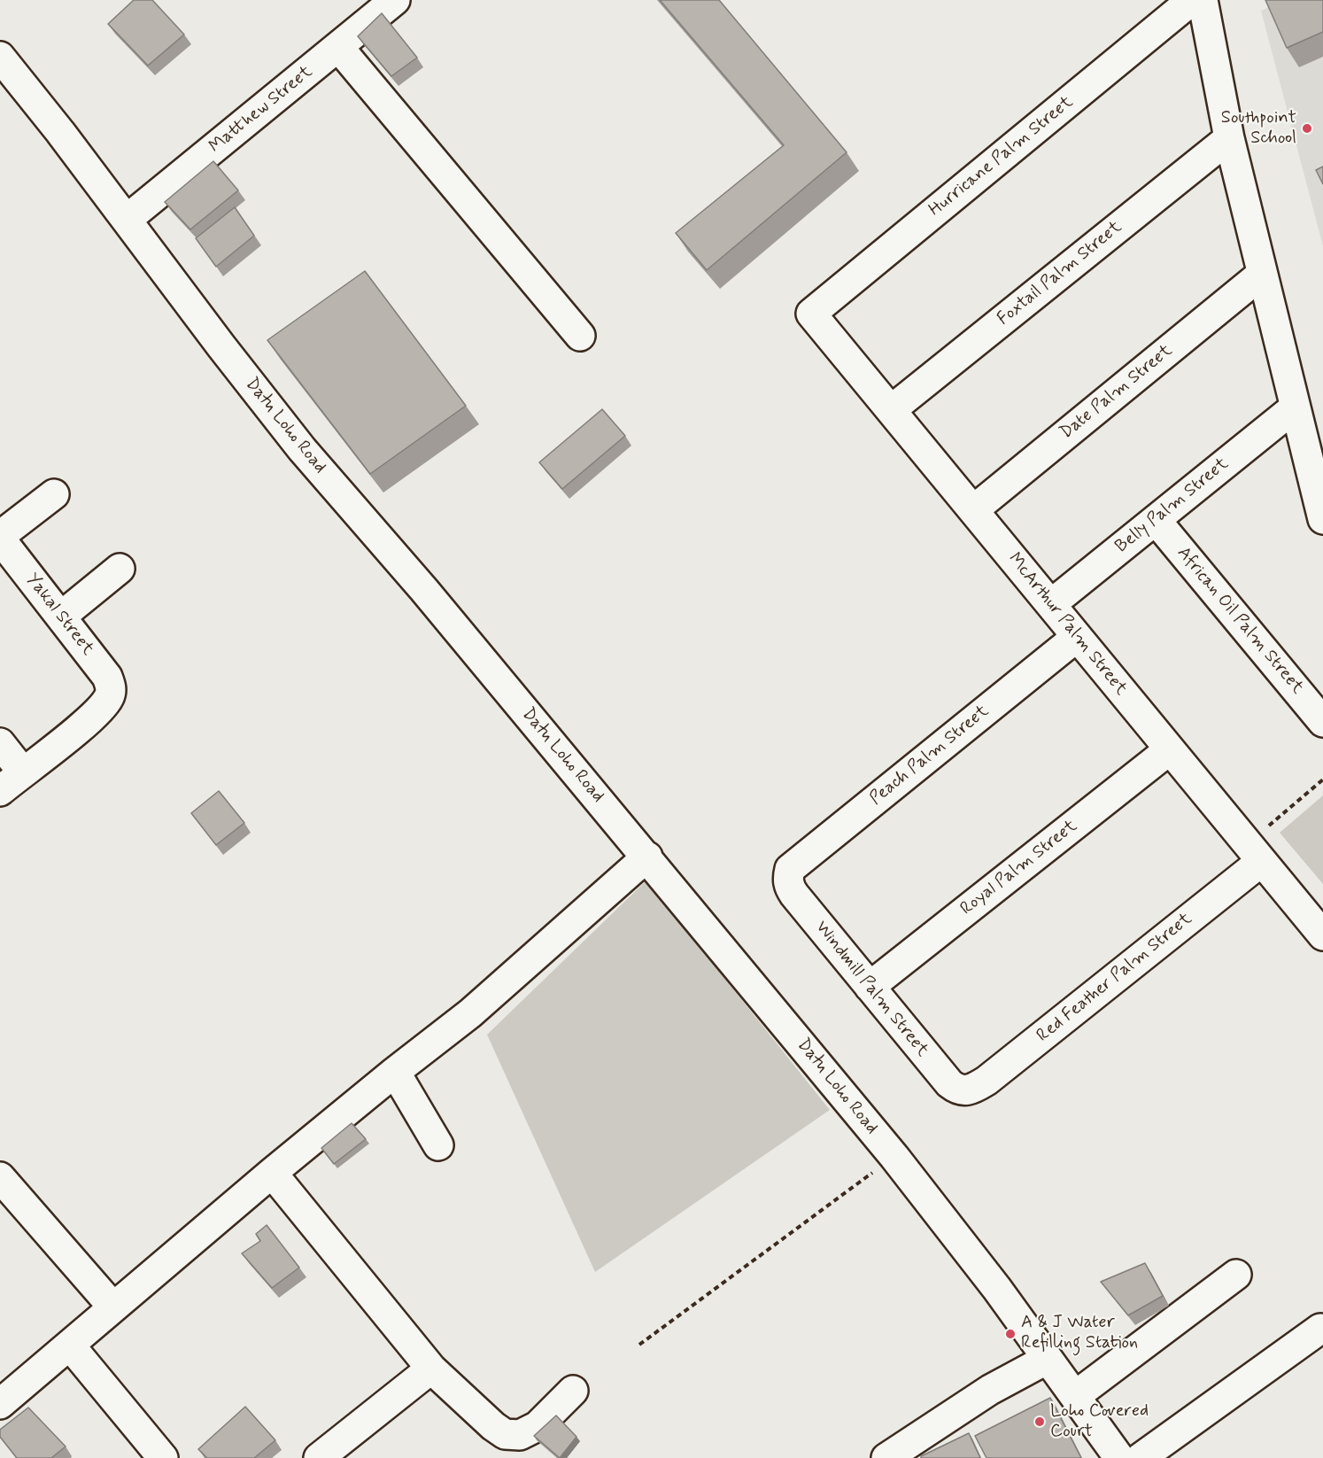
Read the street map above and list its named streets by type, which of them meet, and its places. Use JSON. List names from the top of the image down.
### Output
{
  "streets": {
    "street": [
      "Matthew Street",
      "Hurricane Palm Street",
      "Foxtail Palm Street",
      "Date Palm Street",
      "Datu Loho Road",
      "Belly Palm Street",
      "Yakal Street",
      "African Oil Palm Street",
      "McArthur Palm Street",
      "Peach Palm Street",
      "Royal Palm Street",
      "Red Feather Palm Street",
      "Windmill Palm Street"
    ]
  },
  "crossings": [
    ["Matthew Street", "Datu Loho Road"],
    ["Hurricane Palm Street", "McArthur Palm Street"],
    ["Foxtail Palm Street", "McArthur Palm Street"],
    ["Date Palm Street", "McArthur Palm Street"],
    ["Belly Palm Street", "African Oil Palm Street"],
    ["Belly Palm Street", "McArthur Palm Street"],
    ["McArthur Palm Street", "Peach Palm Street"],
    ["McArthur Palm Street", "Royal Palm Street"],
    ["McArthur Palm Street", "Red Feather Palm Street"],
    ["Peach Palm Street", "Windmill Palm Street"],
    ["Royal Palm Street", "Windmill Palm Street"],
    ["Red Feather Palm Street", "Windmill Palm Street"]
  ],
  "places": ["Southpoint School", "A & J Water Refilling Station", "Loho Covered Court"]
}
